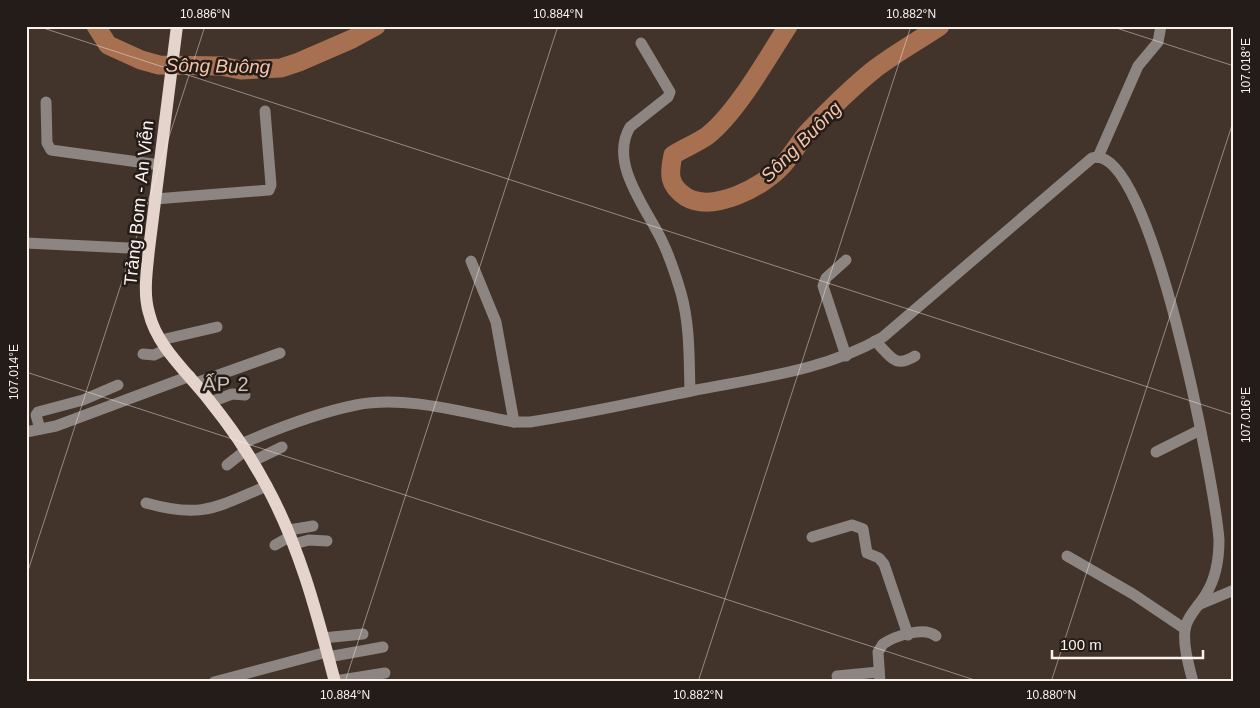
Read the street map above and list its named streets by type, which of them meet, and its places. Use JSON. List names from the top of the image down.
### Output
{
  "streets": {
    "main road": ["Trảng Bom - An Viễn"]
  },
  "districts": ["ẤP 2"],
  "water": ["Sông Buông"],
  "scale_bar": "100 m",
  "coordinates": [
    "10.886°N",
    "10.884°N",
    "10.882°N",
    "107.018°E",
    "107.014°E",
    "107.016°E",
    "10.880°N"
  ]
}
